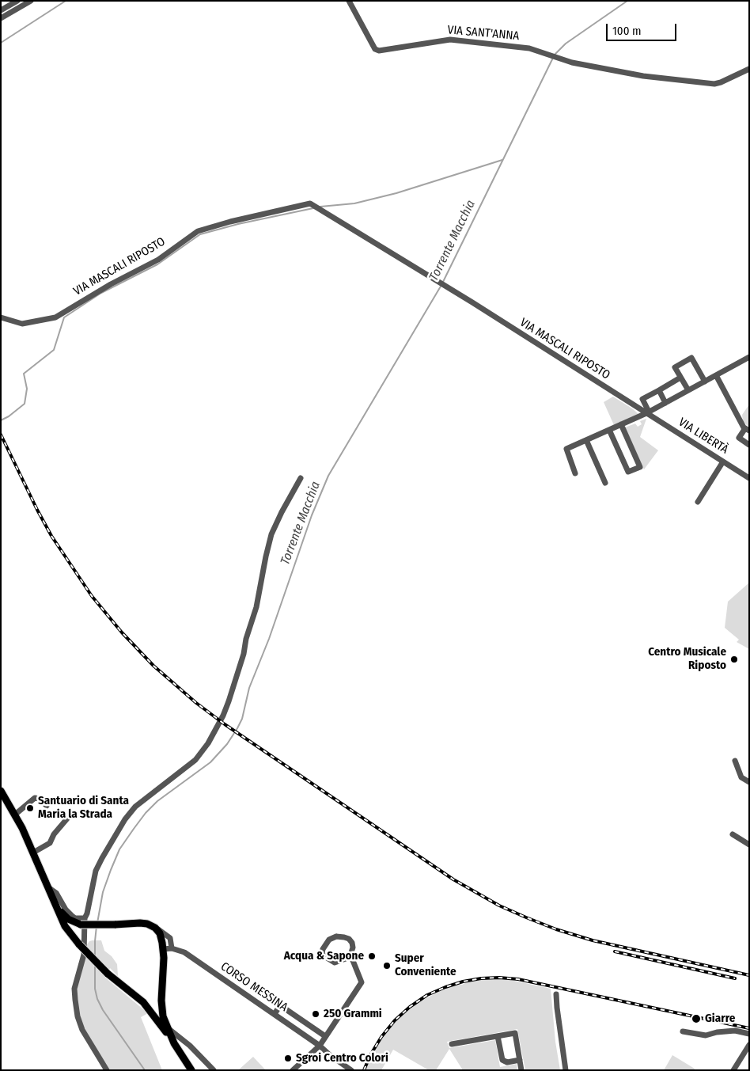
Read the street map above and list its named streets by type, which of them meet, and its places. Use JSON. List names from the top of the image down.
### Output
{
  "streets": {
    "street": [
      "VIA SANT'ANNA",
      "VIA MASCALI RIPOSTO",
      "VIA LIBERTÀ",
      "CORSO MESSINA"
    ]
  },
  "crossings": [
    ["VIA MASCALI RIPOSTO", "VIA LIBERTÀ"]
  ],
  "water": ["Torrente Macchia"],
  "places": [
    "Centro Musicale Riposto",
    "Santuario di Santa Maria la Strada",
    "Acqua & Sapone",
    "Super Conveniente",
    "250 Grammi",
    "Giarre",
    "Sgroi Centro Colori"
  ],
  "scale_bar": "100 m"
}
